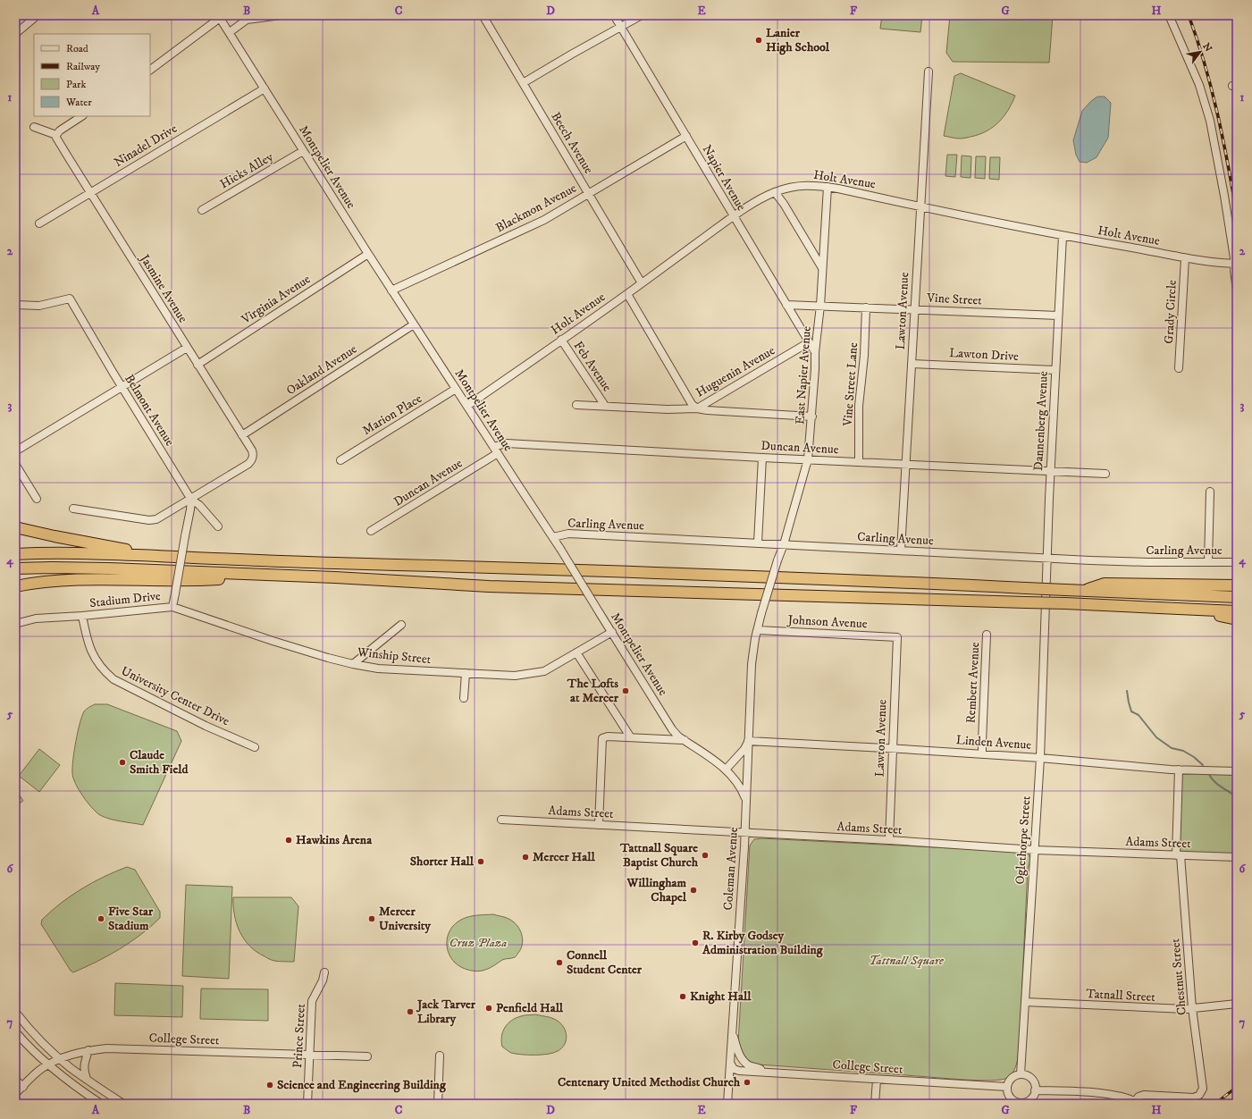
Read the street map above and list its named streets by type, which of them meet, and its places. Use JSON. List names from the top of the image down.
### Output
{
  "streets": {
    "street": [
      "Beech Avenue",
      "Ninadel Drive",
      "Montpelier Avenue",
      "Hicks Alley",
      "Napier Avenue",
      "Holt Avenue",
      "Blackmon Avenue",
      "Jasmine Avenue",
      "Virginia Avenue",
      "Vine Street",
      "Lawton Avenue",
      "Grady Circle",
      "Lawton Drive",
      "Feb Avenue",
      "Oakland Avenue",
      "Huguenin Avenue",
      "East Napier Avenue",
      "Vine Street Lane",
      "Belmont Avenue",
      "Marion Place",
      "Dannenberg Avenue",
      "Duncan Avenue",
      "Carling Avenue",
      "Stadium Drive",
      "Johnson Avenue",
      "Winship Street",
      "Rembert Avenue",
      "University Center Drive",
      "Linden Avenue",
      "Adams Street",
      "Oglethorpe Street",
      "Coleman Avenue",
      "Chestnut Street",
      "Tatnall Street",
      "Prince Street",
      "College Street"
    ]
  },
  "crossings": [
    ["Beech Avenue", "Holt Avenue"],
    ["Beech Avenue", "Blackmon Avenue"],
    ["Ninadel Drive", "Montpelier Avenue"],
    ["Ninadel Drive", "Jasmine Avenue"],
    ["Montpelier Avenue", "Hicks Alley"],
    ["Montpelier Avenue", "Holt Avenue"],
    ["Montpelier Avenue", "Blackmon Avenue"],
    ["Montpelier Avenue", "Virginia Avenue"],
    ["Montpelier Avenue", "Oakland Avenue"],
    ["Montpelier Avenue", "Marion Place"],
    ["Montpelier Avenue", "Duncan Avenue"],
    ["Montpelier Avenue", "Carling Avenue"],
    ["Montpelier Avenue", "Winship Street"],
    ["Montpelier Avenue", "Coleman Avenue"],
    ["Napier Avenue", "Holt Avenue"],
    ["Napier Avenue", "Blackmon Avenue"],
    ["Napier Avenue", "Vine Street"],
    ["Napier Avenue", "Huguenin Avenue"],
    ["Napier Avenue", "East Napier Avenue"],
    ["Holt Avenue", "Lawton Avenue"],
    ["Holt Avenue", "Grady Circle"],
    ["Holt Avenue", "Feb Avenue"],
    ["Holt Avenue", "East Napier Avenue"],
    ["Holt Avenue", "Dannenberg Avenue"],
    ["Jasmine Avenue", "Virginia Avenue"],
    ["Jasmine Avenue", "Oakland Avenue"],
    ["Jasmine Avenue", "Belmont Avenue"],
    ["Jasmine Avenue", "Stadium Drive"],
    ["Vine Street", "Lawton Avenue"],
    ["Vine Street", "East Napier Avenue"],
    ["Vine Street", "Vine Street Lane"],
    ["Vine Street", "Dannenberg Avenue"],
    ["Lawton Avenue", "Lawton Drive"],
    ["Lawton Avenue", "Duncan Avenue"],
    ["Lawton Avenue", "Carling Avenue"],
    ["Lawton Avenue", "Johnson Avenue"],
    ["Lawton Avenue", "Linden Avenue"],
    ["Lawton Avenue", "Adams Street"],
    ["Lawton Drive", "Dannenberg Avenue"],
    ["Feb Avenue", "Huguenin Avenue"],
    ["East Napier Avenue", "Duncan Avenue"],
    ["East Napier Avenue", "Carling Avenue"],
    ["East Napier Avenue", "Coleman Avenue"],
    ["Vine Street Lane", "Duncan Avenue"],
    ["Belmont Avenue", "Stadium Drive"],
    ["Dannenberg Avenue", "Duncan Avenue"],
    ["Dannenberg Avenue", "Carling Avenue"],
    ["Dannenberg Avenue", "Oglethorpe Street"],
    ["Stadium Drive", "Winship Street"],
    ["Stadium Drive", "University Center Drive"],
    ["Johnson Avenue", "Coleman Avenue"],
    ["Rembert Avenue", "Linden Avenue"],
    ["Linden Avenue", "Oglethorpe Street"],
    ["Linden Avenue", "Coleman Avenue"],
    ["Linden Avenue", "Chestnut Street"],
    ["Adams Street", "Oglethorpe Street"],
    ["Adams Street", "Coleman Avenue"],
    ["Adams Street", "Chestnut Street"],
    ["Oglethorpe Street", "Tatnall Street"],
    ["Oglethorpe Street", "College Street"],
    ["Coleman Avenue", "College Street"],
    ["Chestnut Street", "Tatnall Street"],
    ["Prince Street", "College Street"]
  ],
  "parks": ["Cruz Plaza", "Tattnall Square"],
  "places": [
    "Lanier High School",
    "The Lofts at Mercer",
    "Claude Smith Field",
    "Hawkins Arena",
    "Tattnall Square Baptist Church",
    "Mercer Hall",
    "Shorter Hall",
    "Willingham Chapel",
    "Five Star Stadium",
    "Mercer University",
    "R. Kirby Godsey Administration Building",
    "Connell Student Center",
    "Knight Hall",
    "Penfield Hall",
    "Jack Tarver Library",
    "Centenary United Methodist Church",
    "Science and Engineering Building"
  ],
  "legend": [
    "Road",
    "Railway",
    "Park",
    "Water"
  ],
  "north": "top right",
  "grid": {
    "columns": [
      "A",
      "B",
      "C",
      "D",
      "E",
      "F",
      "G",
      "H"
    ],
    "rows": [
      "1",
      "2",
      "3",
      "4",
      "5",
      "6",
      "7"
    ]
  }
}
